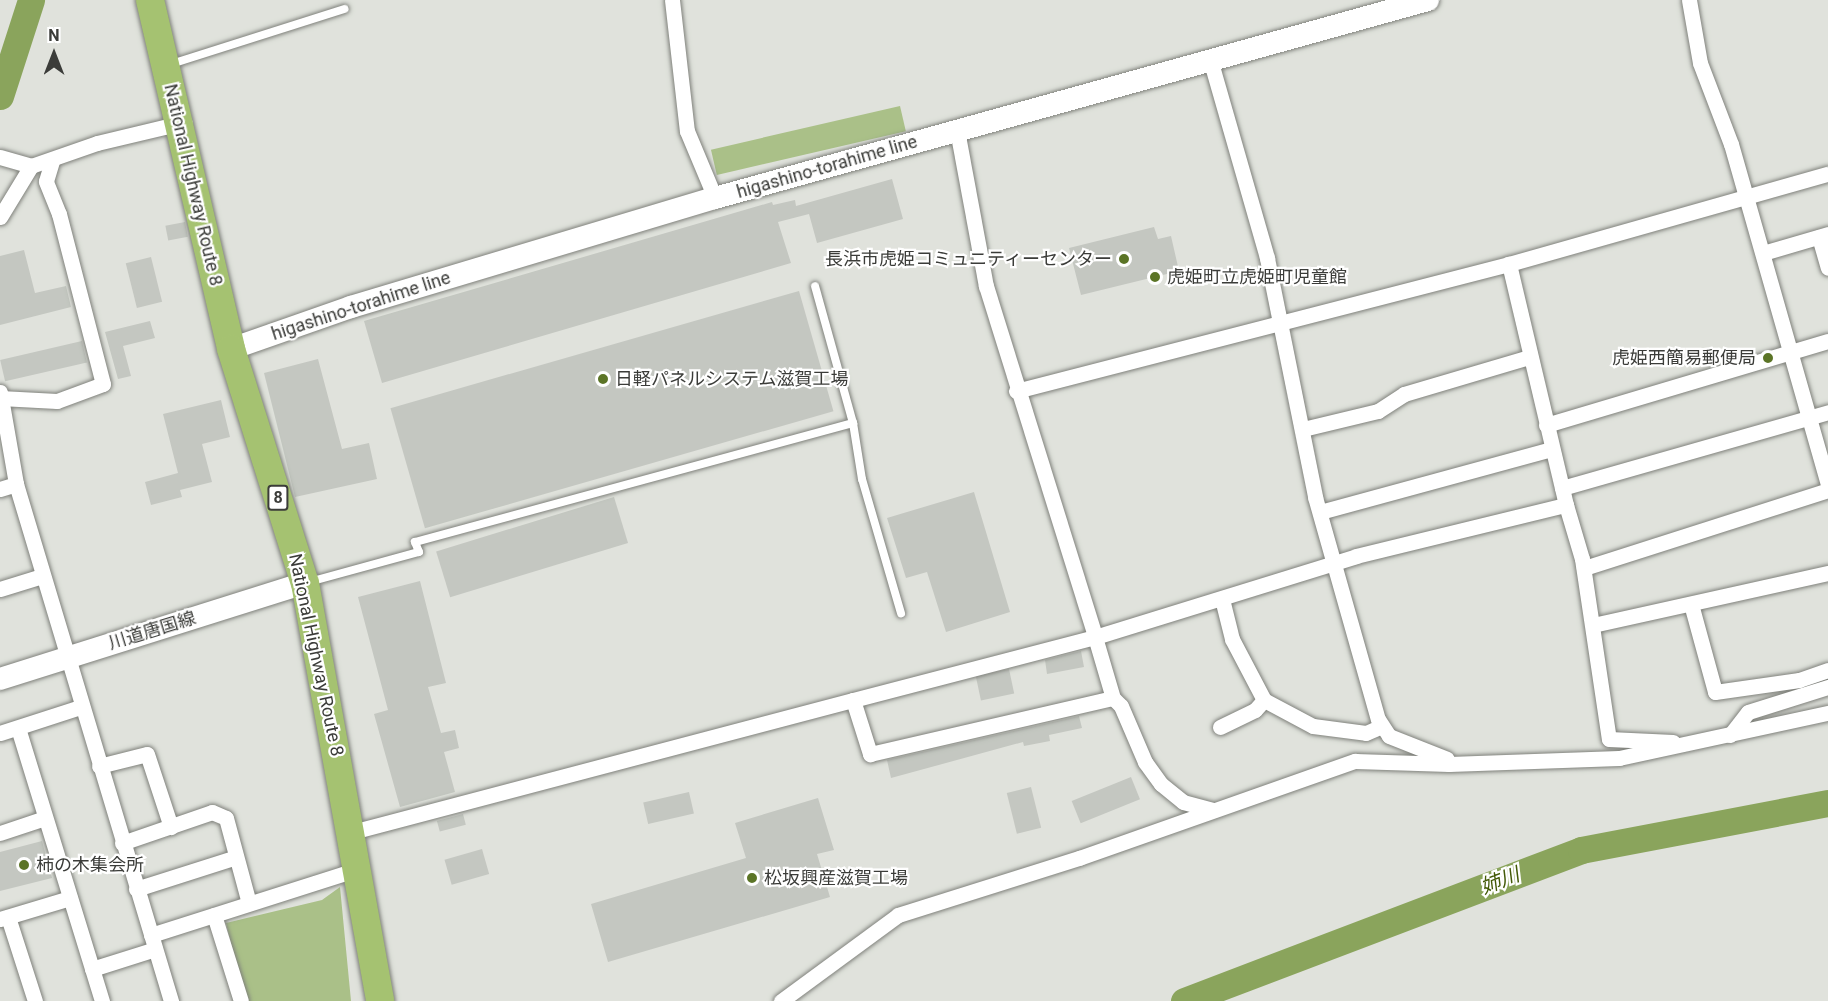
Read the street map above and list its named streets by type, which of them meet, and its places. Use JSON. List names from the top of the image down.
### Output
{
  "streets": {
    "highway": ["National Highway Route 8", "8"],
    "main road": ["higashino-torahime line", "川道唐国線"]
  },
  "crossings": [
    ["higashino-torahime line", "National Highway Route 8"],
    ["National Highway Route 8", "川道唐国線"]
  ],
  "water": ["姉川"],
  "places": [
    "長浜市虎姫コミュニティーセンター",
    "虎姫町立虎姫町児童館",
    "虎姫西簡易郵便局",
    "日軽パネルシステム滋賀工場",
    "柿の木集会所",
    "松坂興産滋賀工場"
  ],
  "north": "top"
}
